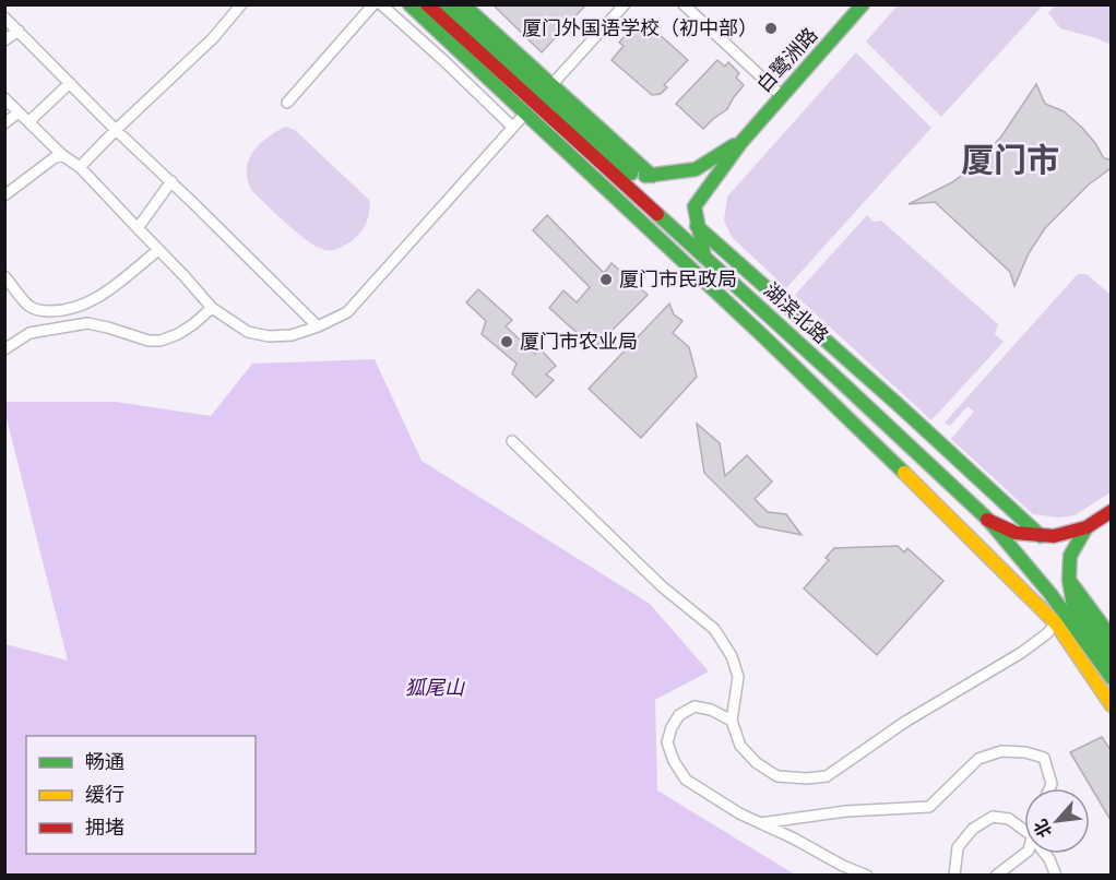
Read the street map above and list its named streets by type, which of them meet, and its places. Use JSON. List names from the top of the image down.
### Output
{
  "streets": {
    "main road": ["白鹭洲路", "湖滨北路"]
  },
  "crossings": [
    ["白鹭洲路", "湖滨北路"]
  ],
  "districts": ["厦门市"],
  "parks": ["狐尾山"],
  "places": ["厦门外国语学校（初中部）", "厦门市民政局", "厦门市农业局"],
  "legend": ["畅通", "缓行", "拥堵"],
  "north": "bottom left"
}
